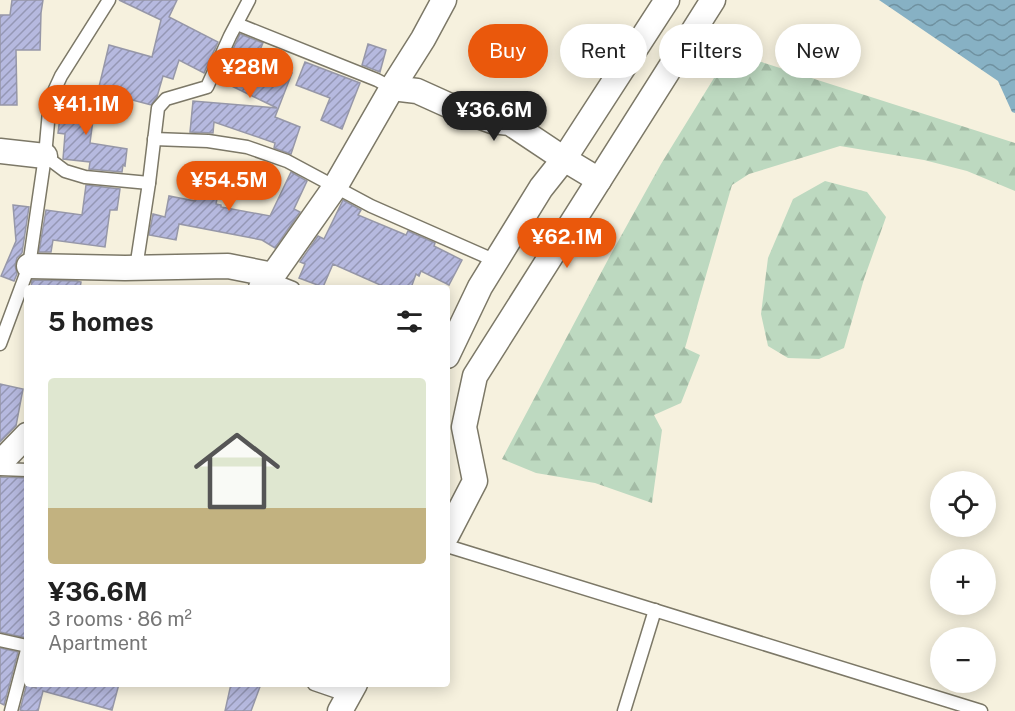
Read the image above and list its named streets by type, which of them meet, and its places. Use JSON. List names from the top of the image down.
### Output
{
  "page": {
    "chip": [
      "Buy",
      "Rent",
      "Filters",
      "New"
    ],
    "price": [
      "¥28M",
      "¥41.1M",
      "¥36.6M",
      "¥54.5M",
      "¥62.1M"
    ],
    "heading": "5 homes",
    "list": [
      {
        "name": "¥36.6M",
        "note": "3 rooms · 86 m² · Apartment"
      }
    ],
    "map_buttons": ["+", "−"]
  }
}
